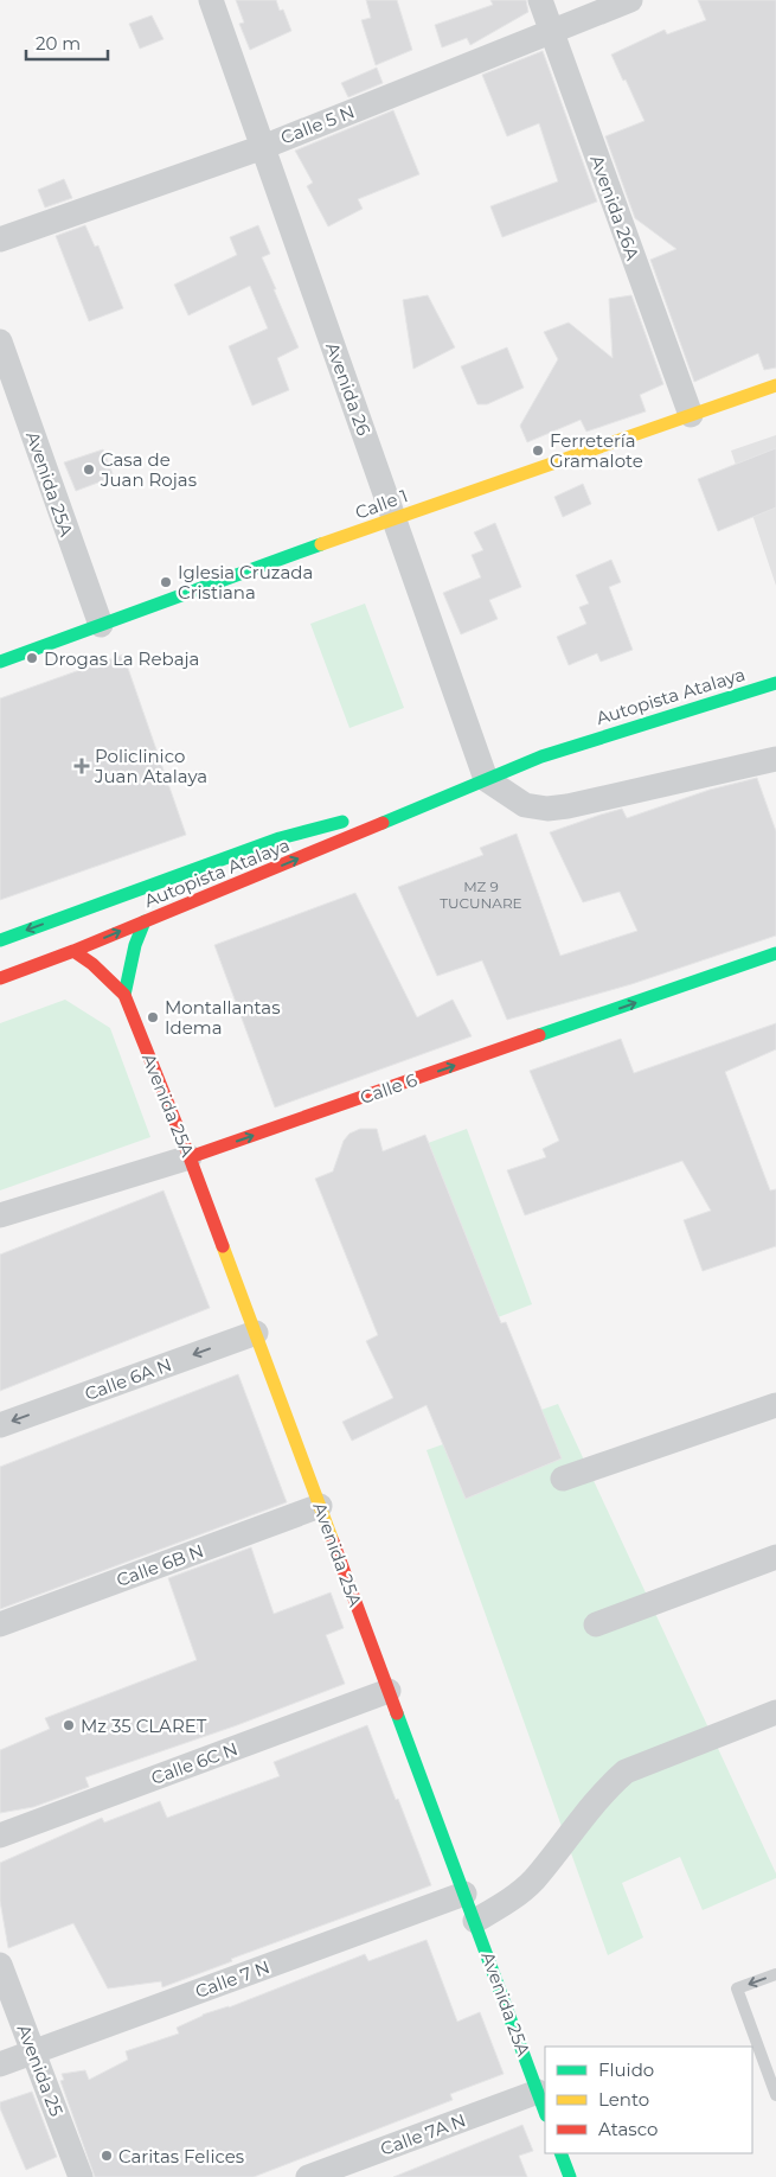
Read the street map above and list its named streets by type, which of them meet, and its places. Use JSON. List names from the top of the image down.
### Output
{
  "streets": {
    "street": [
      "Calle 5 N",
      "Avenida 26A",
      "Avenida 26",
      "Avenida 25A",
      "Calle 1",
      "Autopista Atalaya",
      "Calle 6",
      "Calle 6A N",
      "Calle 6B N",
      "Calle 6C N",
      "Calle 7 N",
      "Avenida 25",
      "Calle 7A N"
    ]
  },
  "crossings": [
    ["Calle 5 N", "Avenida 26A"],
    ["Calle 5 N", "Avenida 26"],
    ["Avenida 26A", "Calle 1"],
    ["Avenida 26", "Calle 1"],
    ["Avenida 26", "Autopista Atalaya"],
    ["Avenida 25A", "Calle 1"],
    ["Avenida 25A", "Autopista Atalaya"],
    ["Avenida 25A", "Calle 6"],
    ["Avenida 25A", "Calle 6A N"],
    ["Avenida 25A", "Calle 6B N"],
    ["Avenida 25A", "Calle 6C N"],
    ["Avenida 25A", "Calle 7 N"],
    ["Avenida 25A", "Calle 7A N"],
    ["Calle 7 N", "Avenida 25"]
  ],
  "one_way": ["Calle 6", "Calle 6A N"],
  "places": {
    "other": [
      "Ferretería Gramalote",
      "Casa de Juan Rojas",
      "Iglesia Cruzada Cristiana",
      "Drogas La Rebaja",
      "Montallantas Idema",
      "Mz 35 CLARET",
      "Caritas Felices"
    ],
    "health": ["Policlinico Juan Atalaya"]
  },
  "house_numbers": ["MZ 9 TUCUNARE"],
  "legend": ["Fluido", "Lento", "Atasco"],
  "scale_bar": "20 m"
}
